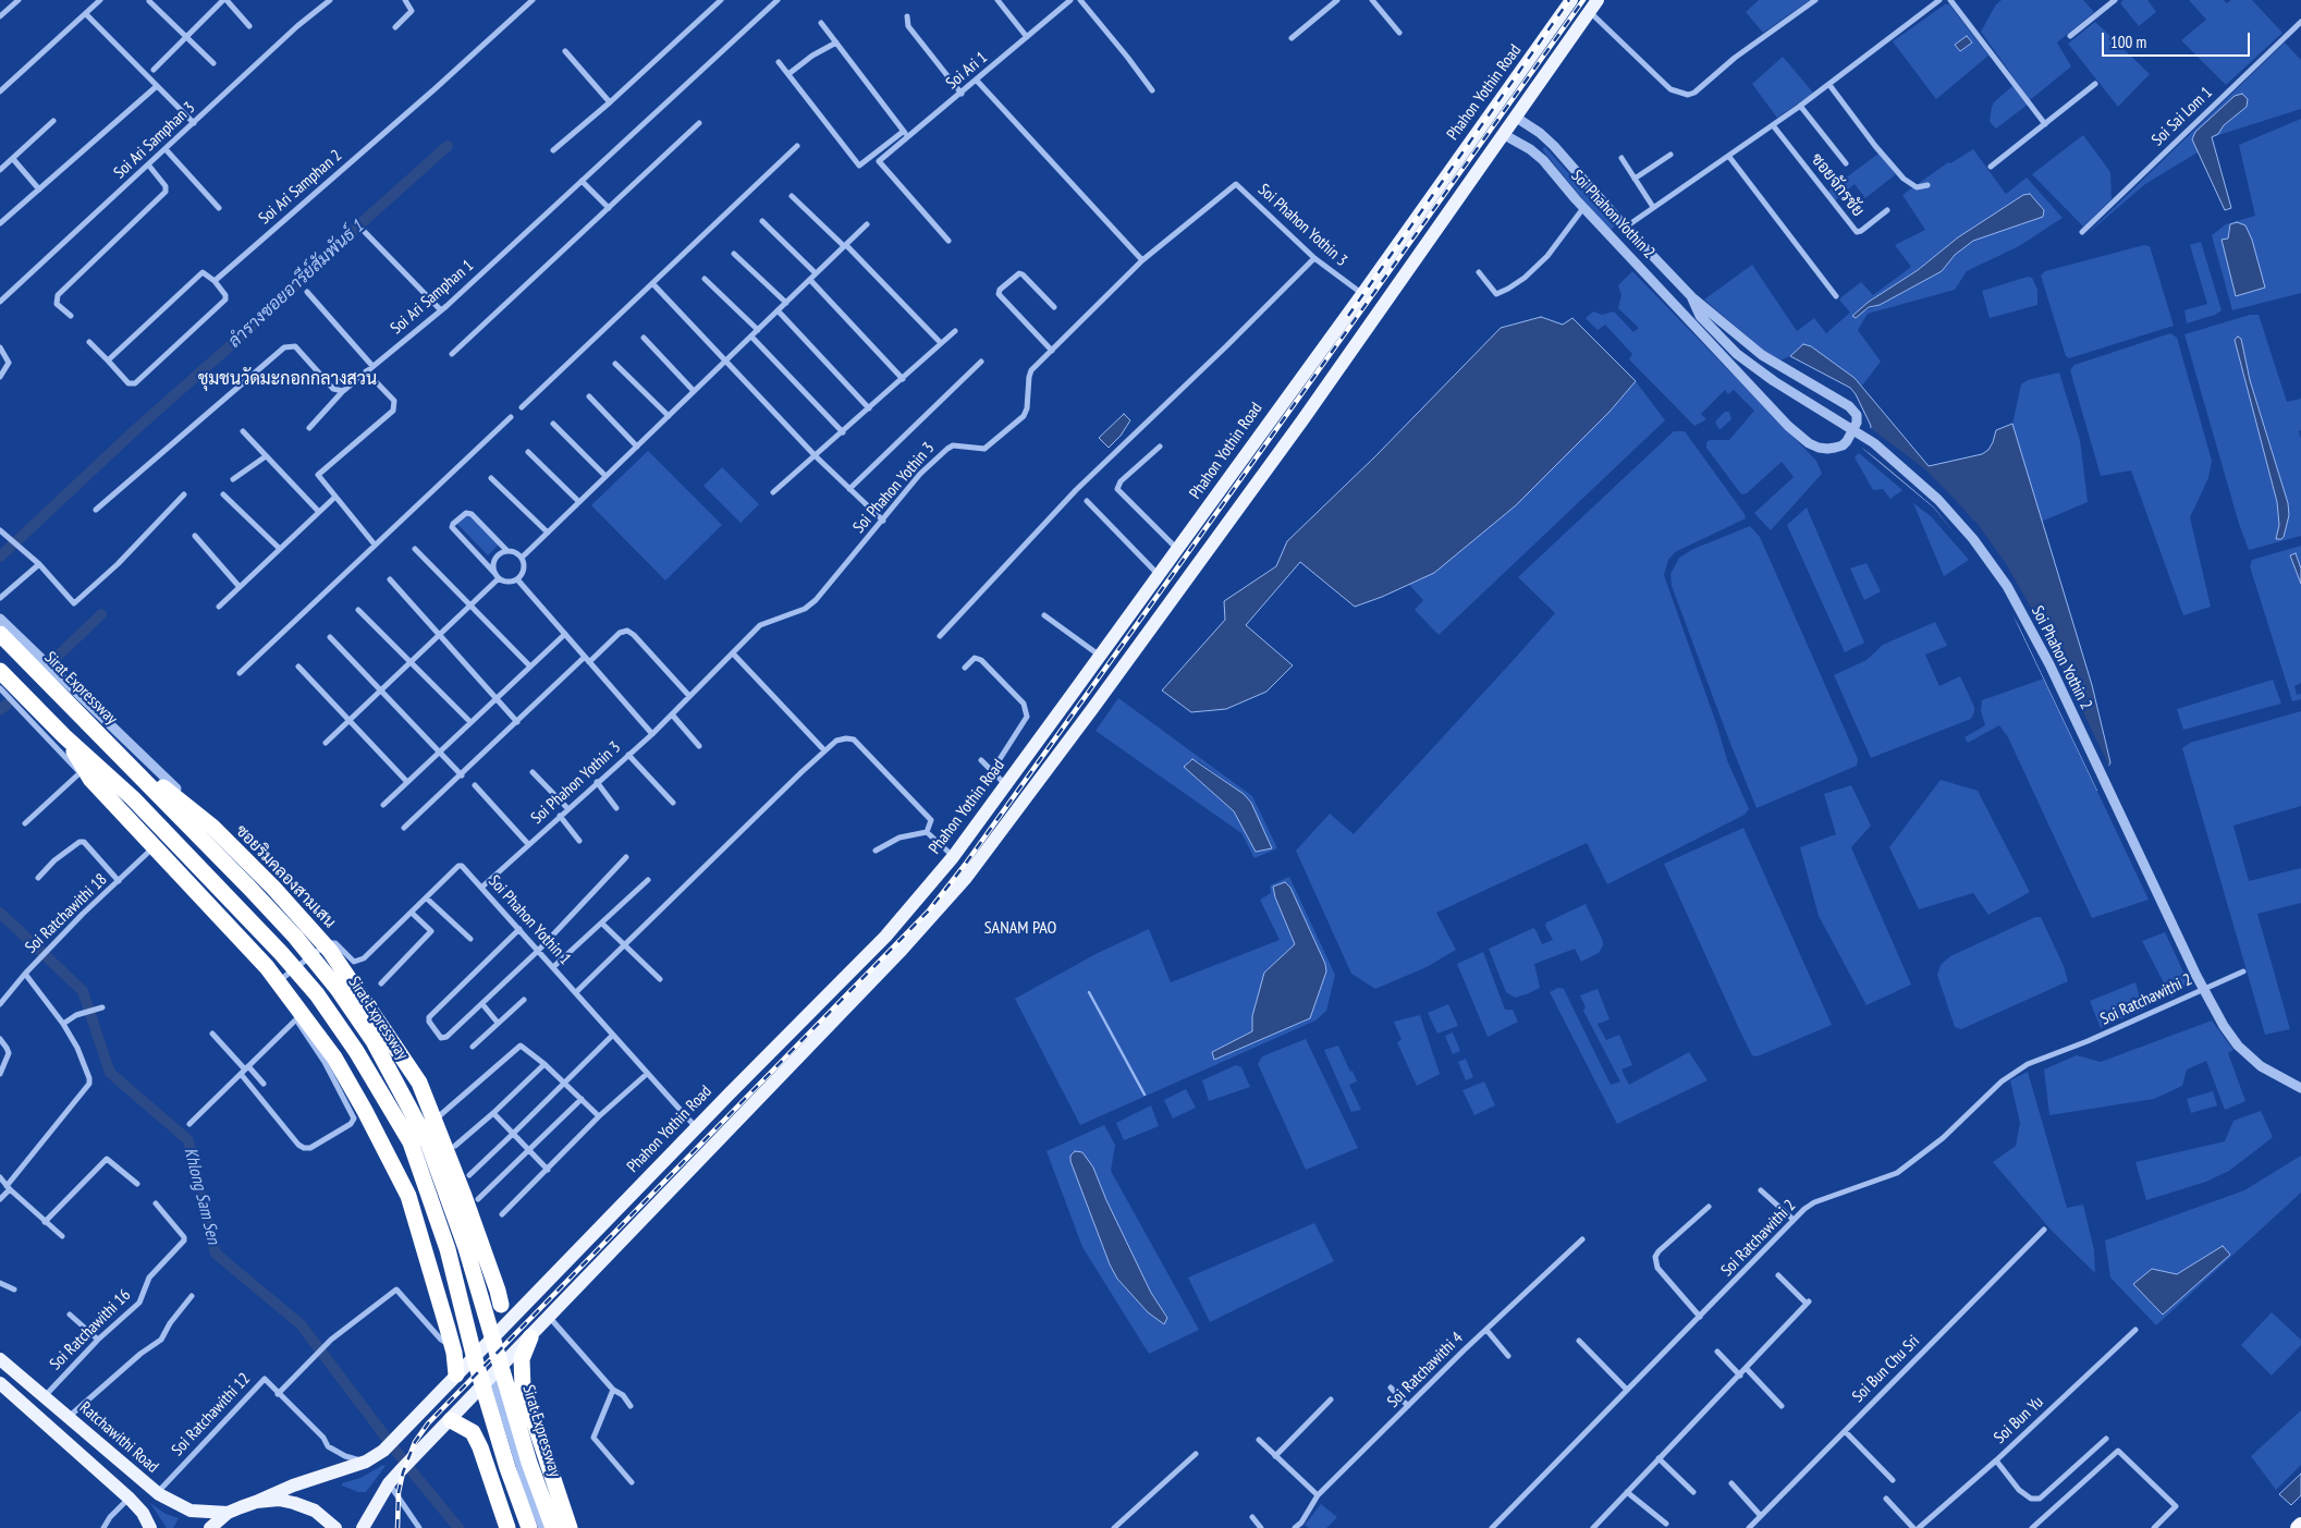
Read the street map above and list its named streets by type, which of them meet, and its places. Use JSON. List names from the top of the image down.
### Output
{
  "streets": {
    "highway": ["Sirat Expressway"],
    "main road": ["Phahon Yothin Road", "Ratchawithi Road"],
    "street": [
      "Soi Ari 1",
      "Soi Sai Lom 1",
      "Soi Ari Samphan 3",
      "ซอยจักรชัย",
      "Soi Ari Samphan 2",
      "Soi Phahon Yothin 2",
      "Soi Phahon Yothin 3",
      "Soi Ari Samphan 1",
      "ซอยริมคลองสามเสน",
      "Soi Ratchawithi 18",
      "Soi Phahon Yothin 1",
      "Soi Ratchawithi 2",
      "Soi Ratchawithi 16",
      "Soi Bun Chu Sri",
      "Soi Ratchawithi 4",
      "Soi Ratchawithi 12",
      "Soi Bun Yu"
    ]
  },
  "crossings": [
    ["Phahon Yothin Road", "Soi Phahon Yothin 3"],
    ["Phahon Yothin Road", "Soi Phahon Yothin 1"],
    ["Phahon Yothin Road", "Ratchawithi Road"],
    ["ซอยจักรชัย", "Soi Phahon Yothin 2"],
    ["Soi Phahon Yothin 3", "Soi Phahon Yothin 1"],
    ["ซอยริมคลองสามเสน", "Soi Phahon Yothin 1"],
    ["Soi Ratchawithi 16", "Ratchawithi Road"],
    ["Soi Ratchawithi 12", "Ratchawithi Road"]
  ],
  "districts": ["ชุมชนวัดมะกอกกลางสวน", "SANAM PAO"],
  "water": ["ลำรางซอยอารีย์สัมพันธ์ 1", "Khlong Sam Sen"],
  "scale_bar": "100 m"
}
